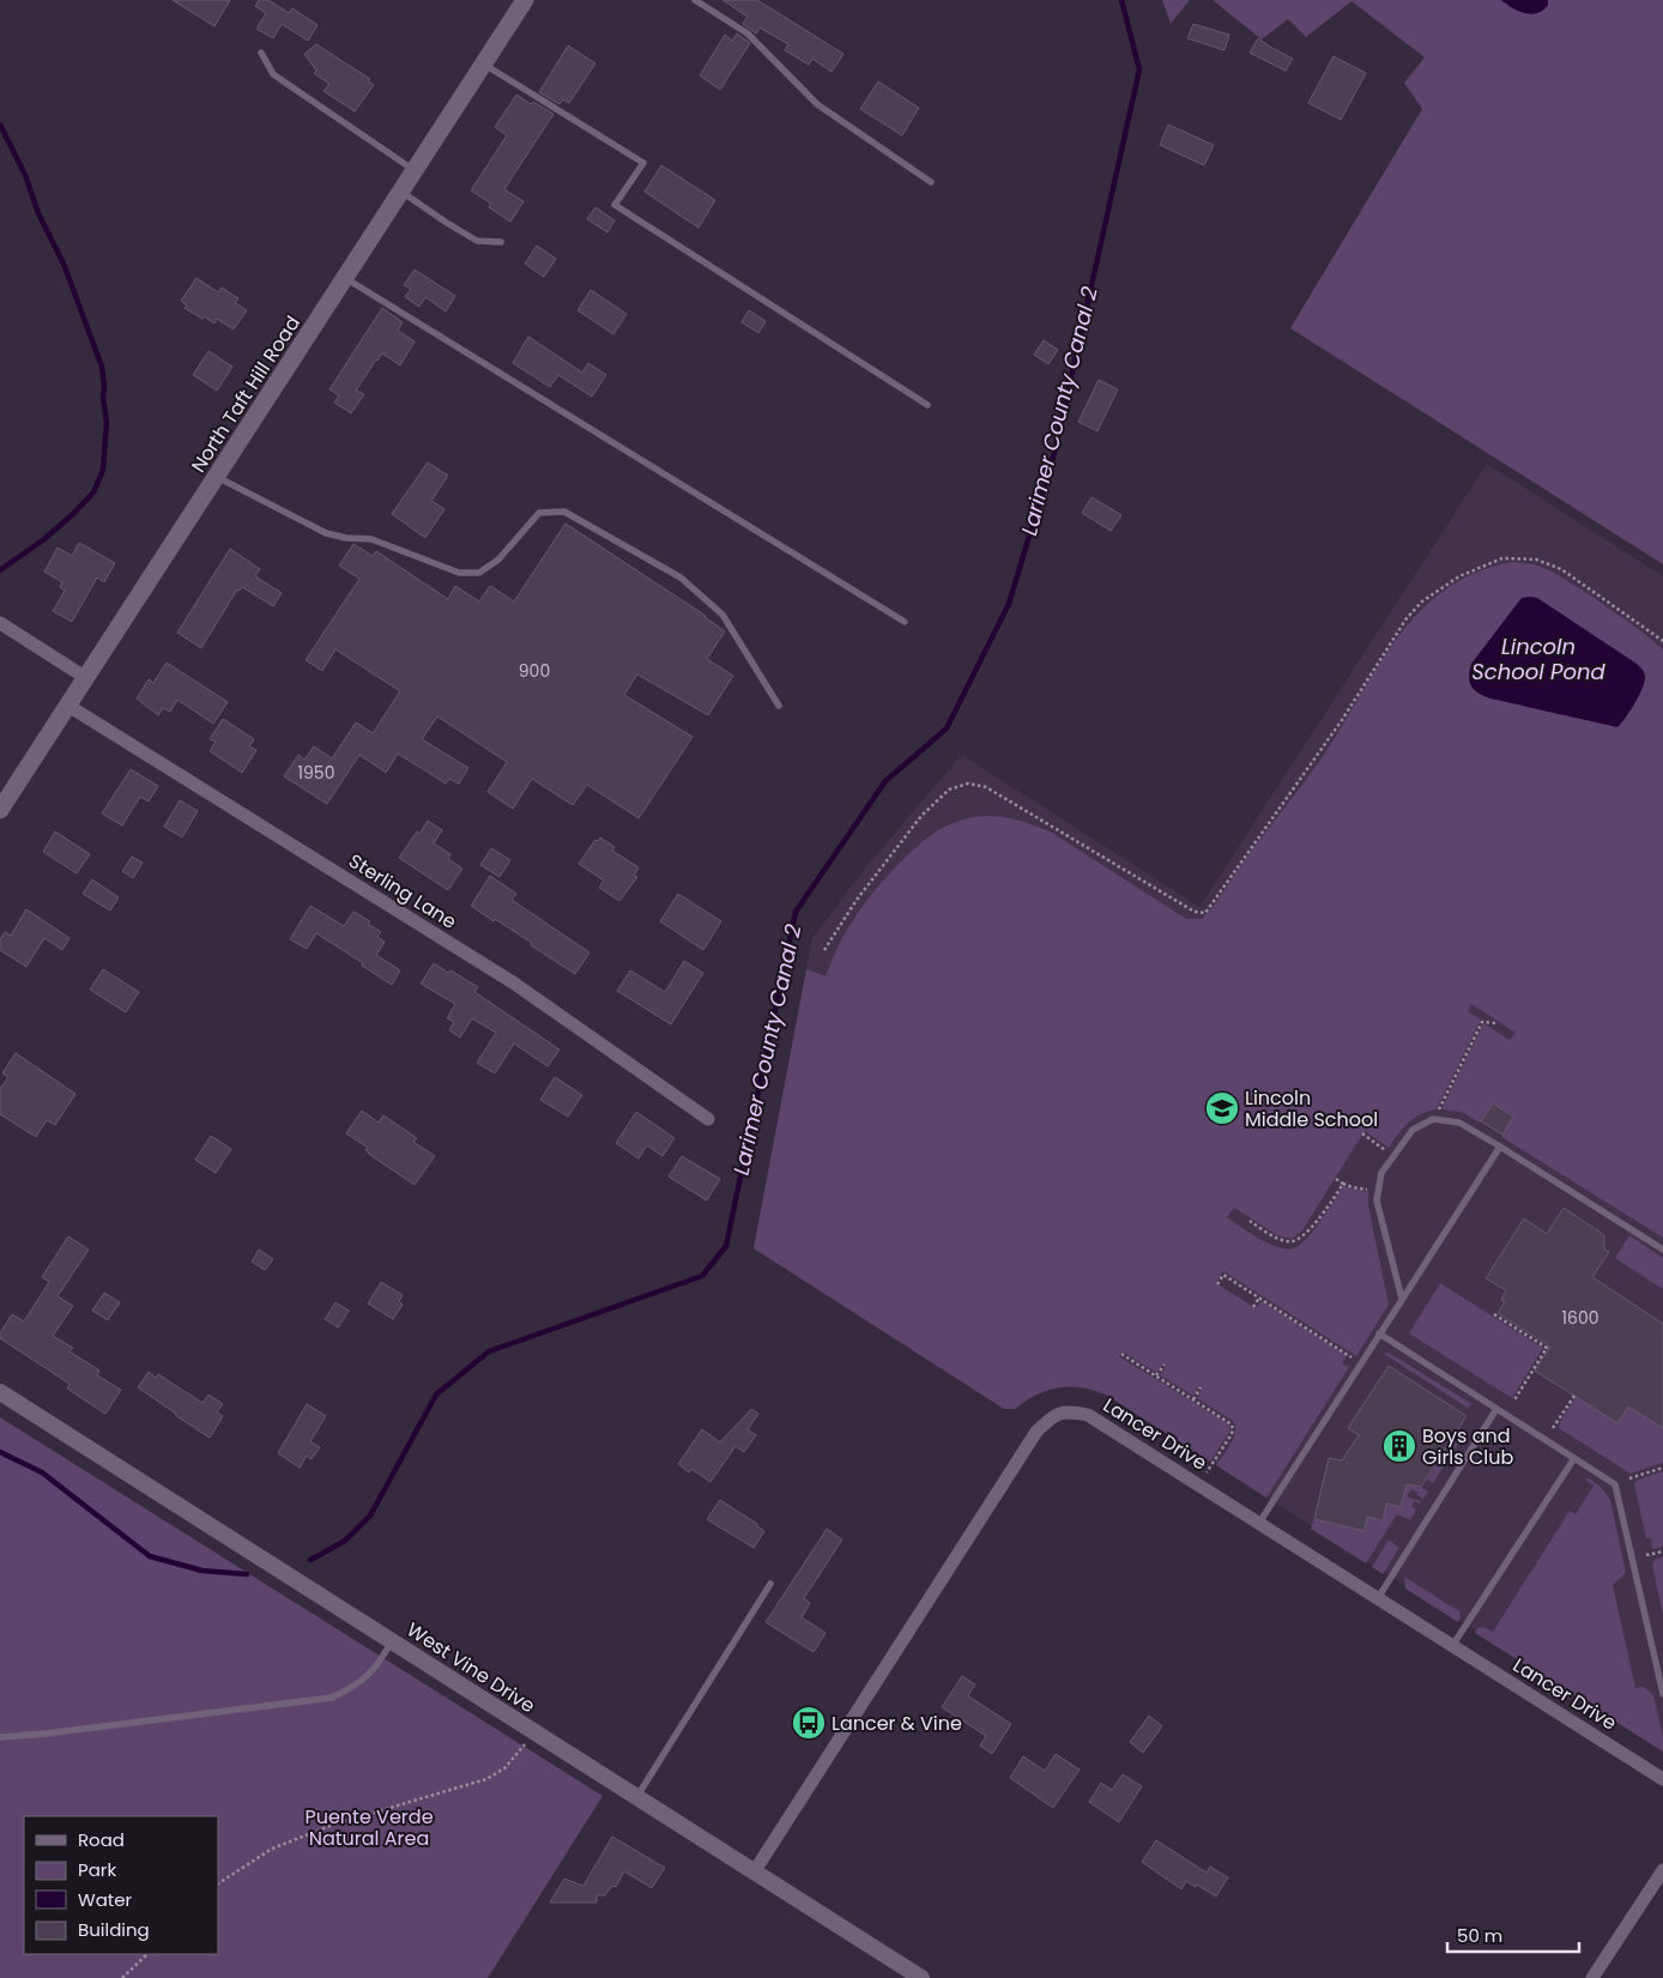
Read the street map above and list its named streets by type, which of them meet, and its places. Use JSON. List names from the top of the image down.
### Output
{
  "streets": {
    "main road": ["North Taft Hill Road"],
    "street": ["Sterling Lane", "Lancer Drive", "West Vine Drive"]
  },
  "crossings": [
    ["North Taft Hill Road", "Sterling Lane"],
    ["Lancer Drive", "West Vine Drive"]
  ],
  "water": ["Larimer County Canal 2", "Lincoln School Pond"],
  "parks": ["Puente Verde Natural Area"],
  "places": {
    "school or university": ["Lincoln Middle School"],
    "building": ["Boys and Girls Club"],
    "bus stop": ["Lancer & Vine"]
  },
  "house_numbers": ["900", "1950", "1600"],
  "legend": [
    "Road",
    "Park",
    "Water",
    "Building"
  ],
  "scale_bar": "50 m"
}
